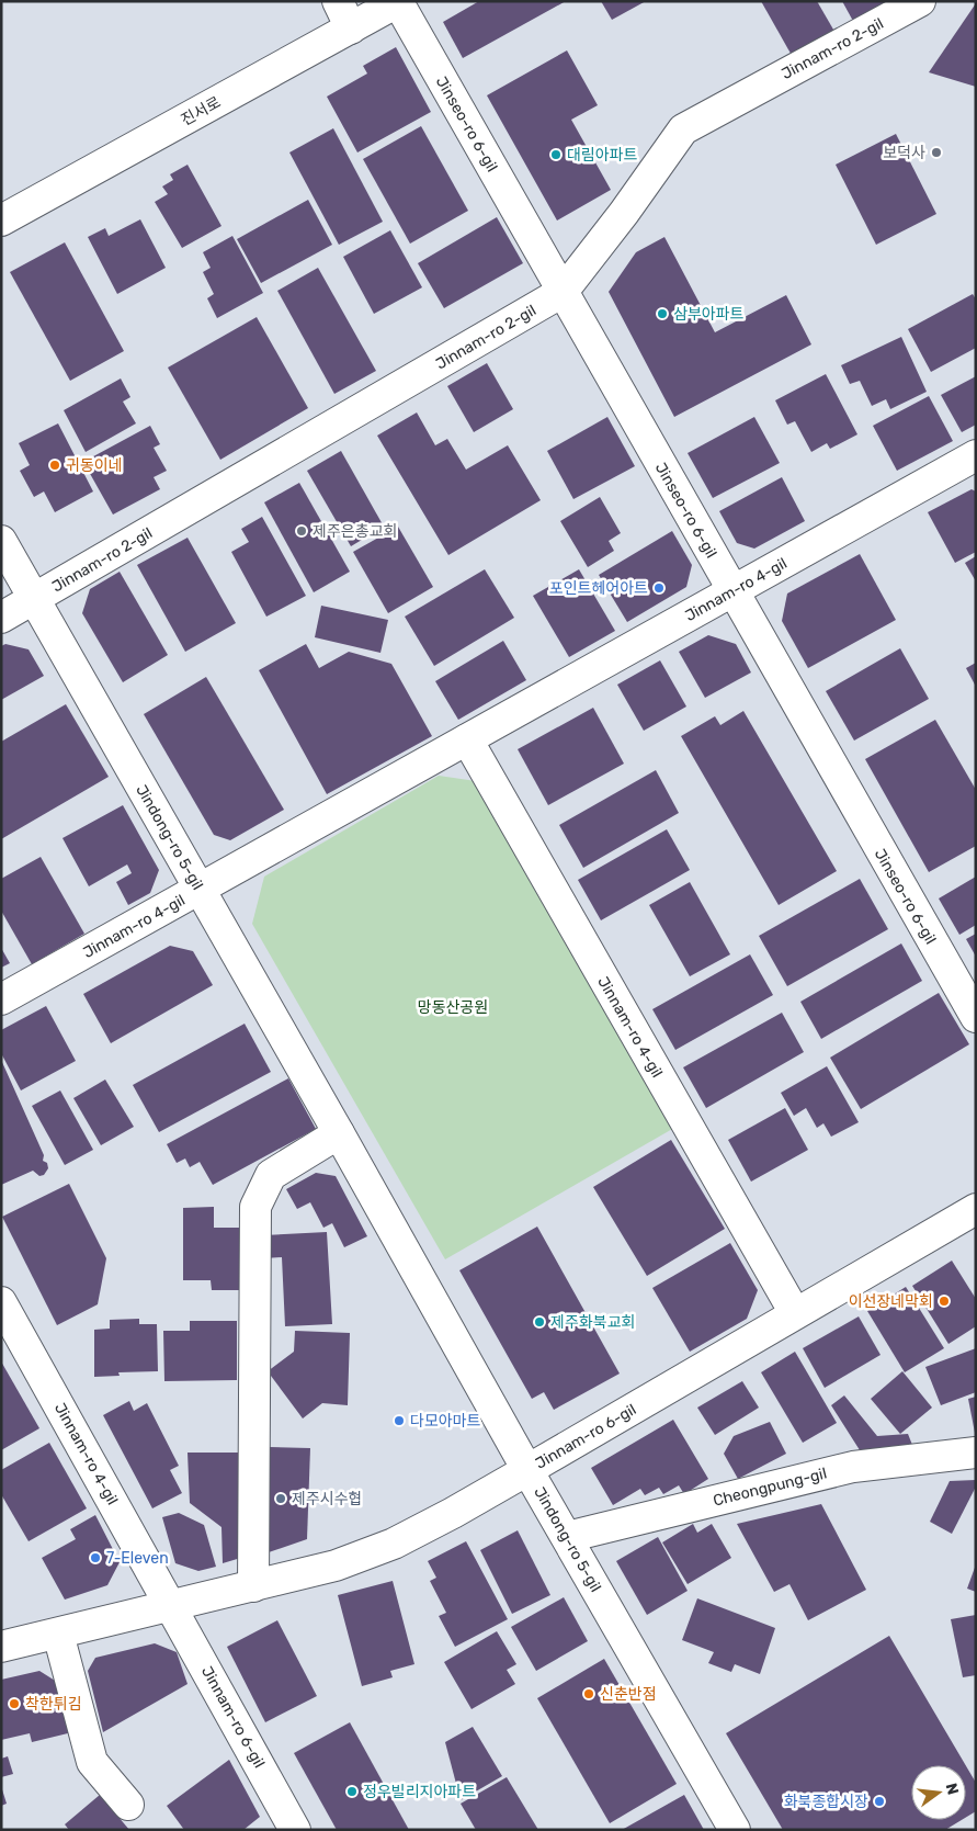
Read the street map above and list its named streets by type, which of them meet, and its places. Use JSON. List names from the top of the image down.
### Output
{
  "streets": {
    "street": [
      "Jinnam-ro 2-gil",
      "진서로",
      "Jinseo-ro 6-gil",
      "Jinnam-ro 4-gil",
      "Jindong-ro 5-gil",
      "Jinnam-ro 6-gil",
      "Cheongpung-gil"
    ]
  },
  "crossings": [
    ["Jinnam-ro 2-gil", "Jinseo-ro 6-gil"],
    ["Jinnam-ro 2-gil", "Jindong-ro 5-gil"],
    ["진서로", "Jinseo-ro 6-gil"],
    ["Jinseo-ro 6-gil", "Jinnam-ro 4-gil"],
    ["Jinnam-ro 4-gil", "Jindong-ro 5-gil"],
    ["Jinnam-ro 4-gil", "Jinnam-ro 6-gil"],
    ["Jindong-ro 5-gil", "Jinnam-ro 6-gil"],
    ["Jindong-ro 5-gil", "Cheongpung-gil"]
  ],
  "parks": ["망동산공원"],
  "places": [
    "보덕사",
    "대림아파트",
    "삼부아파트",
    "귀동이네",
    "제주은총교회",
    "포인트헤어아트",
    "이선장네막회",
    "제주화북교회",
    "다모아마트",
    "제주시수협",
    "7-Eleven",
    "신춘반점",
    "착한튀김",
    "정우빌리지아파트",
    "화북종합시장"
  ],
  "north": "right"
}
